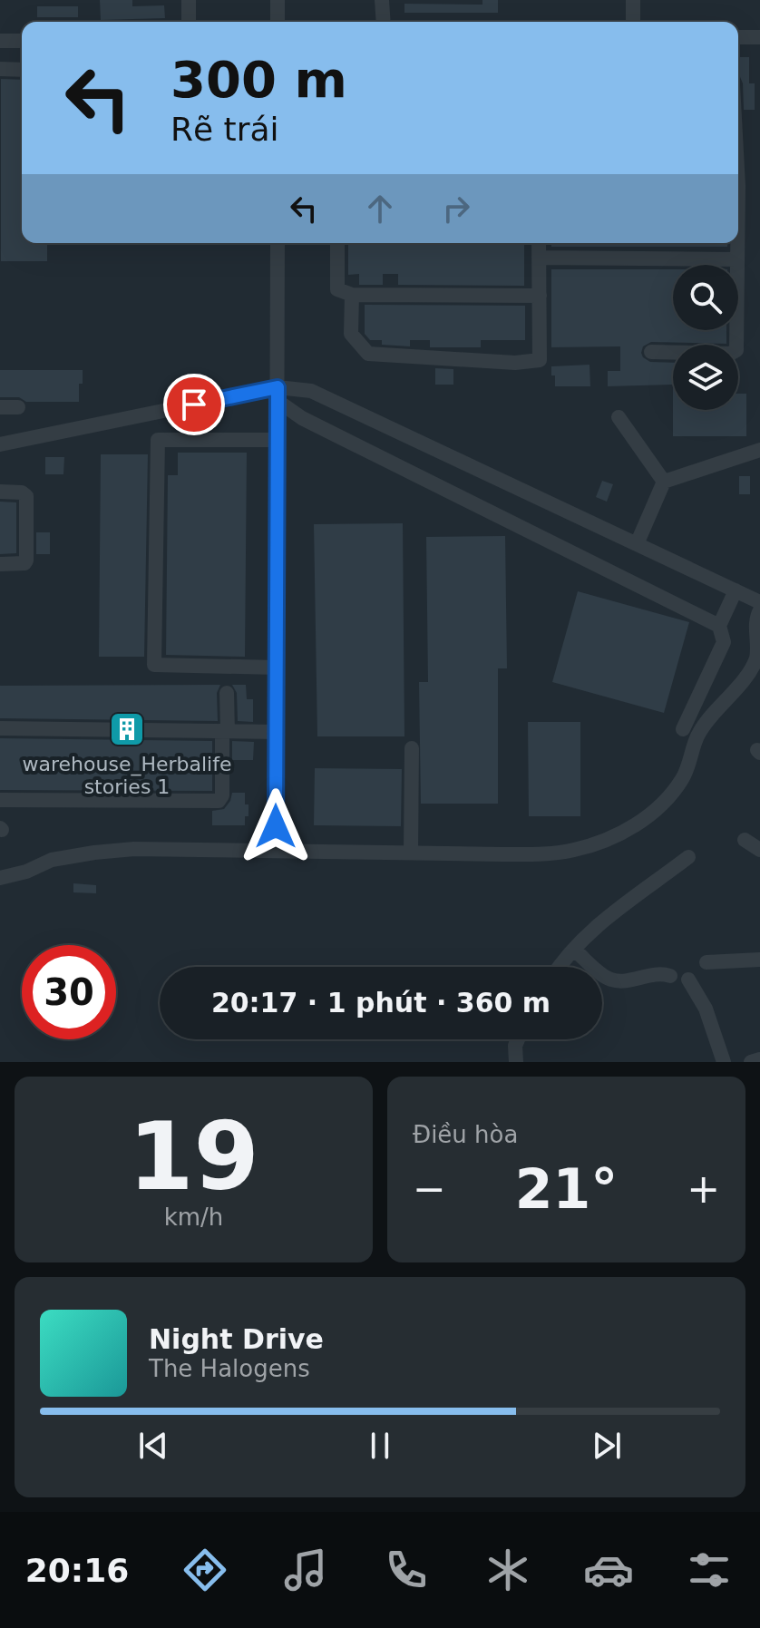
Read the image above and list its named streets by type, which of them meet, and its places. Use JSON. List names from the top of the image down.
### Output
{
  "places": {
    "building": ["warehouse_Herbalife stories 1"]
  },
  "page": {
    "turn": ["300 m", "Rẽ trái"],
    "limit": "30",
    "trip": "20:17 · 1 phút · 360 m",
    "tile": [
      ["19", "km/h"],
      "Điều hòa"
    ],
    "heat": ["−", "21°", "+"],
    "song": ["Night Drive", "The Halogens"],
    "tabs": "20:16"
  }
}
